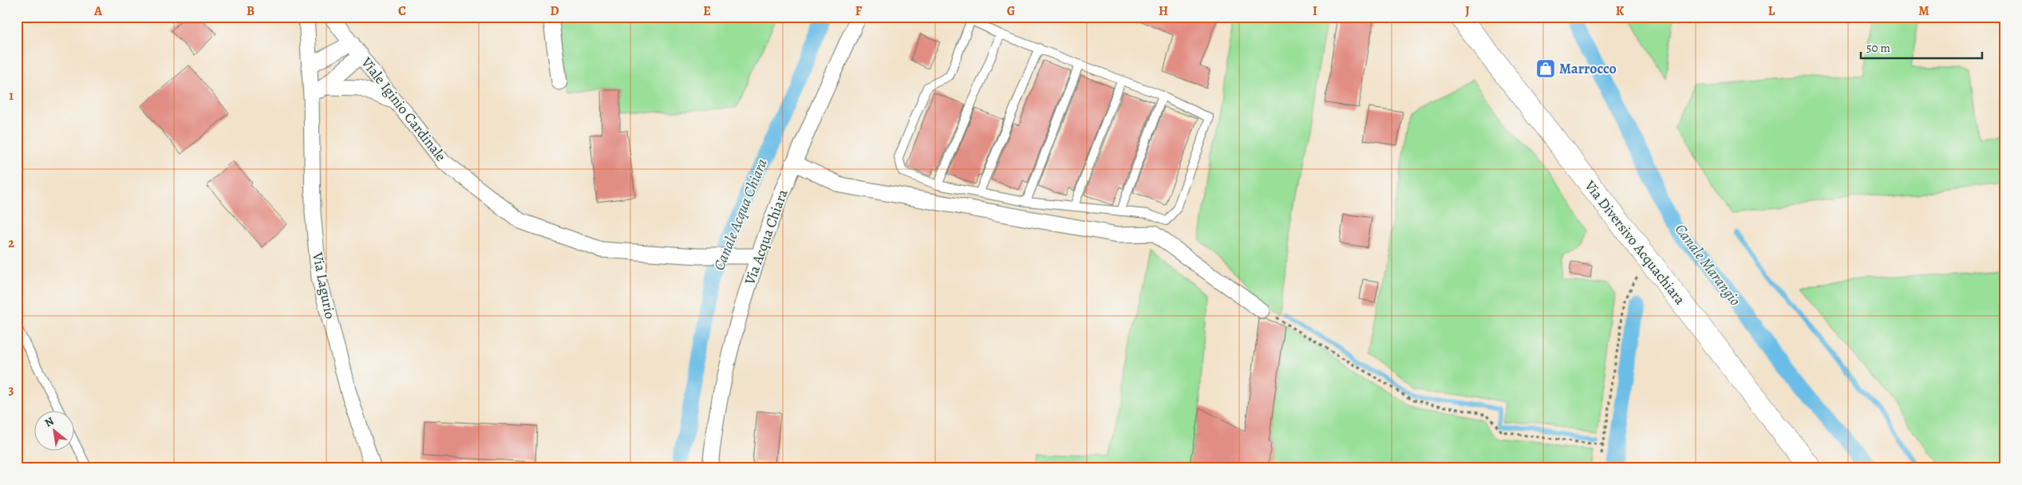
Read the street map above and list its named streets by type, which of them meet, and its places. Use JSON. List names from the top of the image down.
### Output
{
  "streets": {
    "main road": ["Via Diversivo Acquachiara"],
    "street": ["Viale Iginio Cardinale", "Via Acqua Chiara", "Via Lagurio"]
  },
  "crossings": [
    ["Viale Iginio Cardinale", "Via Acqua Chiara"]
  ],
  "water": ["Canale Acqua Chiara", "Canale Marangio"],
  "places": {
    "shop": ["Marrocco"]
  },
  "scale_bar": "50 m",
  "north": "top left",
  "grid": {
    "columns": [
      "A",
      "B",
      "C",
      "D",
      "E",
      "F",
      "G",
      "H",
      "I",
      "J",
      "K",
      "L",
      "M"
    ],
    "rows": ["1", "2", "3"]
  }
}
